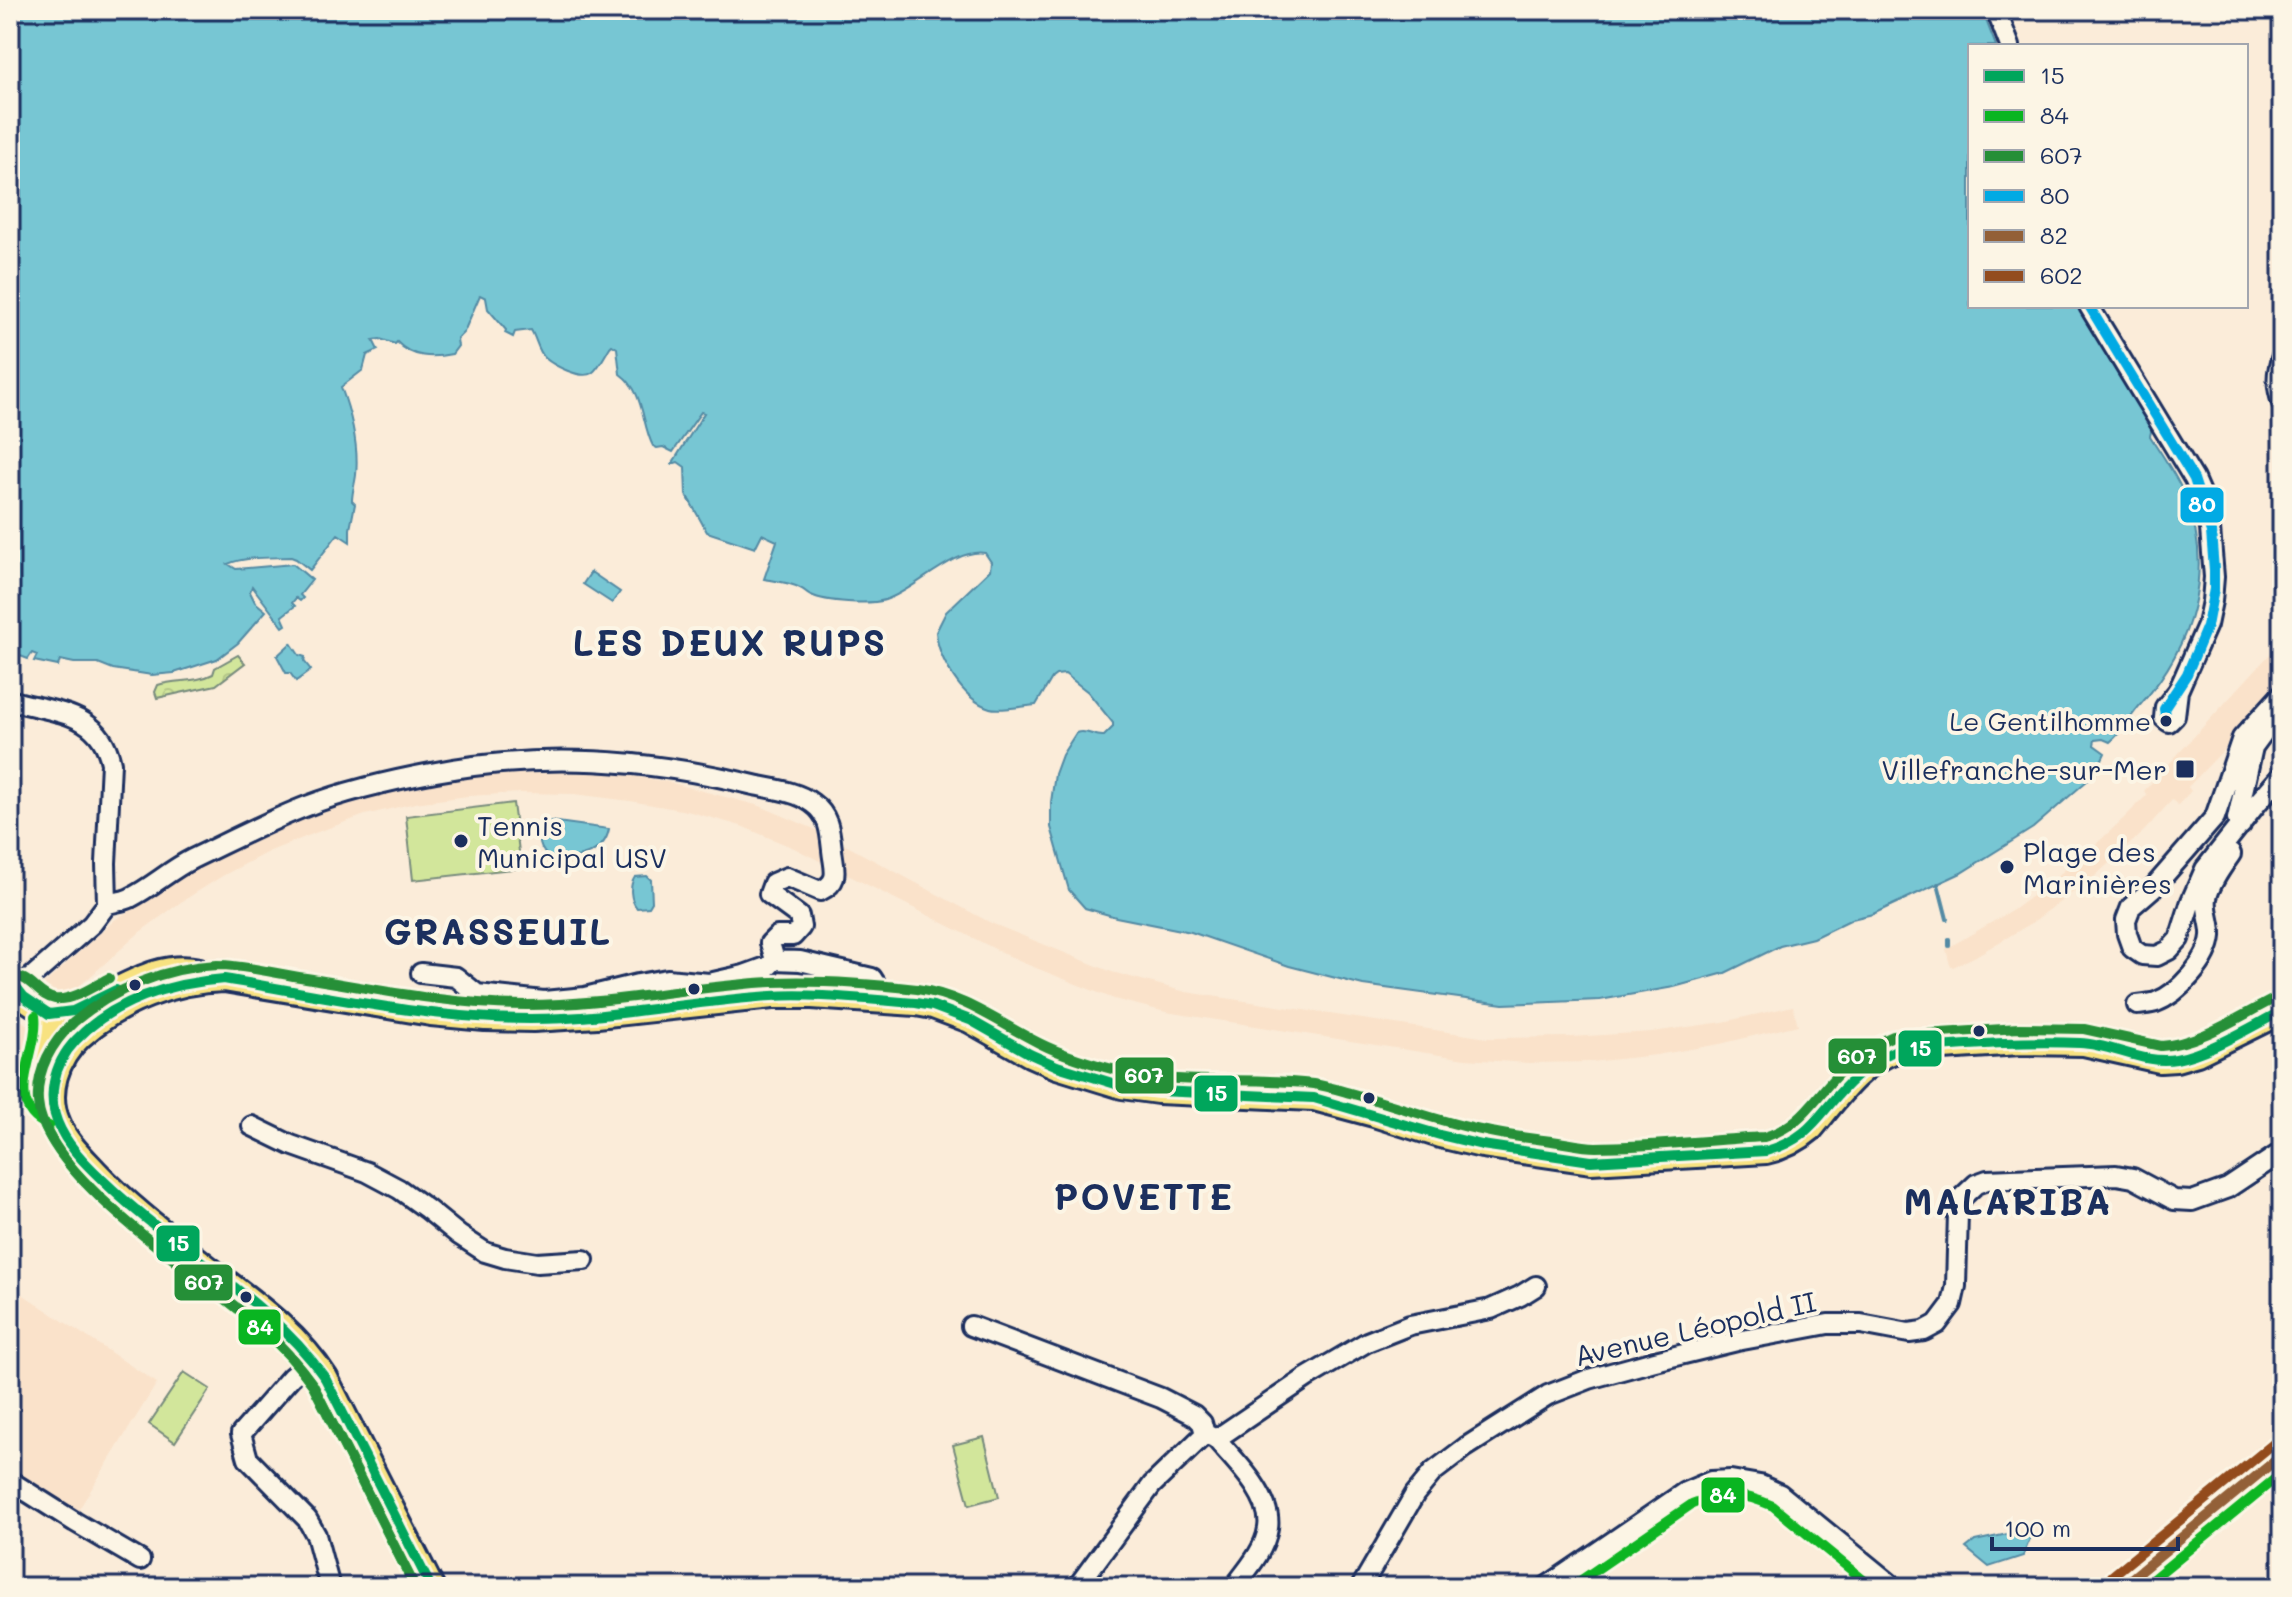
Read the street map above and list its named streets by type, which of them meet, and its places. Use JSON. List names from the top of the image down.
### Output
{
  "streets": {
    "street": ["Avenue Léopold II"]
  },
  "districts": [
    "LES DEUX RUPS",
    "GRASSEUIL",
    "POVETTE",
    "MALARIBA"
  ],
  "places": {
    "other": ["Le Gentilhomme", "Tennis Municipal USV", "Plage des Marinières"],
    "transit": ["Villefranche-sur-Mer"]
  },
  "lines": [
    "transit line 80",
    "transit line 607",
    "transit line 15",
    "transit line 84",
    "transit line 602",
    "transit line 82"
  ],
  "legend": [
    "15",
    "84",
    "607",
    "80",
    "82",
    "602"
  ],
  "scale_bar": "100 m"
}
